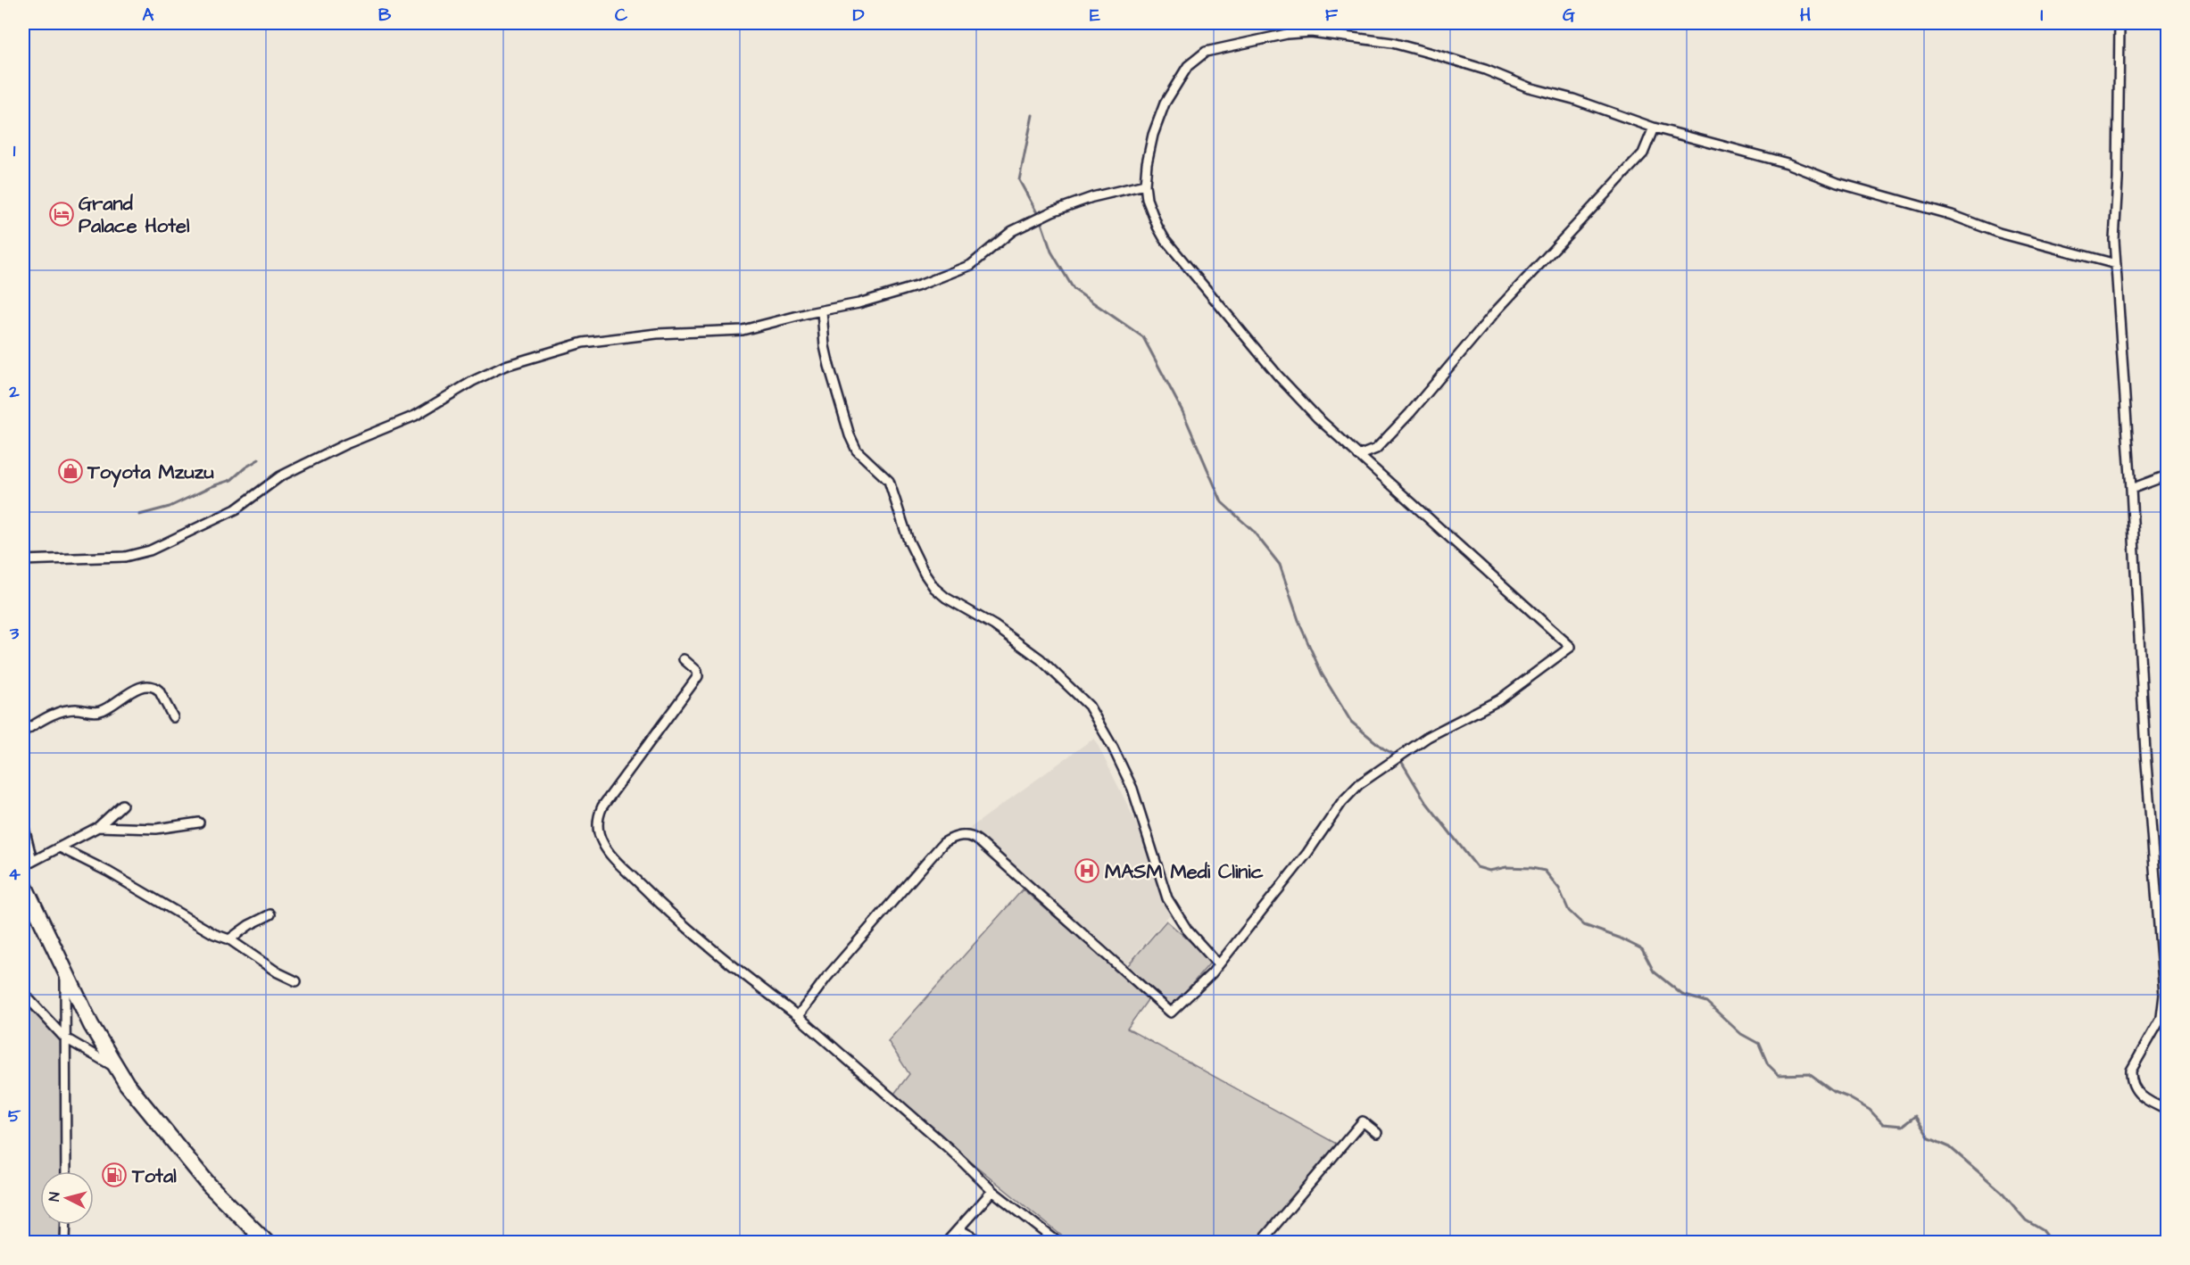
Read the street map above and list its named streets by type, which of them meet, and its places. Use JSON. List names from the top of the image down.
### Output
{
  "places": {
    "hotel": ["Grand Palace Hotel"],
    "shop": ["Toyota Mzuzu"],
    "hospital": ["MASM Medi Clinic"],
    "fuel station": ["Total"]
  },
  "north": "left",
  "grid": {
    "columns": [
      "A",
      "B",
      "C",
      "D",
      "E",
      "F",
      "G",
      "H",
      "I"
    ],
    "rows": [
      "1",
      "2",
      "3",
      "4",
      "5"
    ]
  }
}
